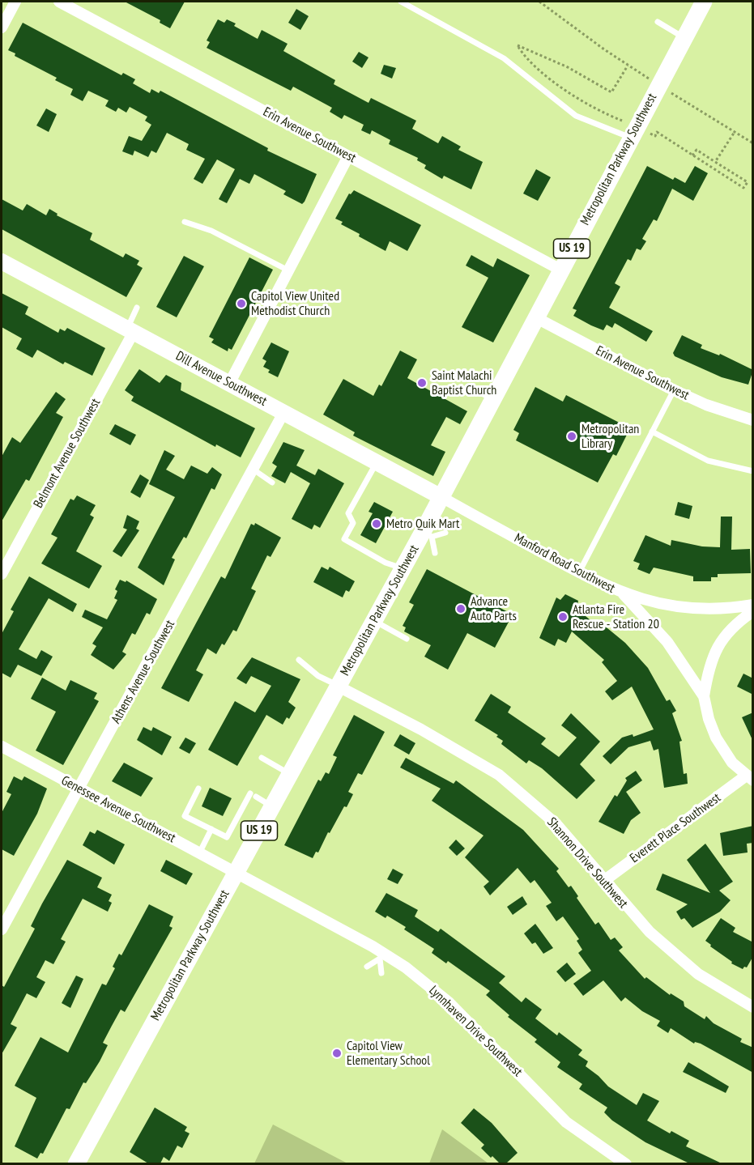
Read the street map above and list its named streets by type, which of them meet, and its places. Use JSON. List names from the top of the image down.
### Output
{
  "streets": {
    "main road": ["Metropolitan Parkway Southwest", "US 19", "Dill Avenue Southwest"],
    "street": [
      "Erin Avenue Southwest",
      "Belmont Avenue Southwest",
      "Manford Road Southwest",
      "Athens Avenue Southwest",
      "Genessee Avenue Southwest",
      "Everett Place Southwest",
      "Shannon Drive Southwest",
      "Lynnhaven Drive Southwest"
    ]
  },
  "crossings": [
    ["Erin Avenue Southwest", "Metropolitan Parkway Southwest"],
    ["Metropolitan Parkway Southwest", "Dill Avenue Southwest"],
    ["Metropolitan Parkway Southwest", "Manford Road Southwest"],
    ["Metropolitan Parkway Southwest", "Genessee Avenue Southwest"],
    ["Metropolitan Parkway Southwest", "Shannon Drive Southwest"],
    ["Metropolitan Parkway Southwest", "Lynnhaven Drive Southwest"],
    ["Dill Avenue Southwest", "Belmont Avenue Southwest"],
    ["Dill Avenue Southwest", "Manford Road Southwest"],
    ["Dill Avenue Southwest", "Athens Avenue Southwest"],
    ["Athens Avenue Southwest", "Genessee Avenue Southwest"],
    ["Genessee Avenue Southwest", "Lynnhaven Drive Southwest"],
    ["Everett Place Southwest", "Shannon Drive Southwest"]
  ],
  "places": [
    "Capitol View United Methodist Church",
    "Saint Malachi Baptist Church",
    "Metropolitan Library",
    "Metro Quik Mart",
    "Advance Auto Parts",
    "Atlanta Fire Rescue - Station 20",
    "Capitol View Elementary School"
  ]
}
